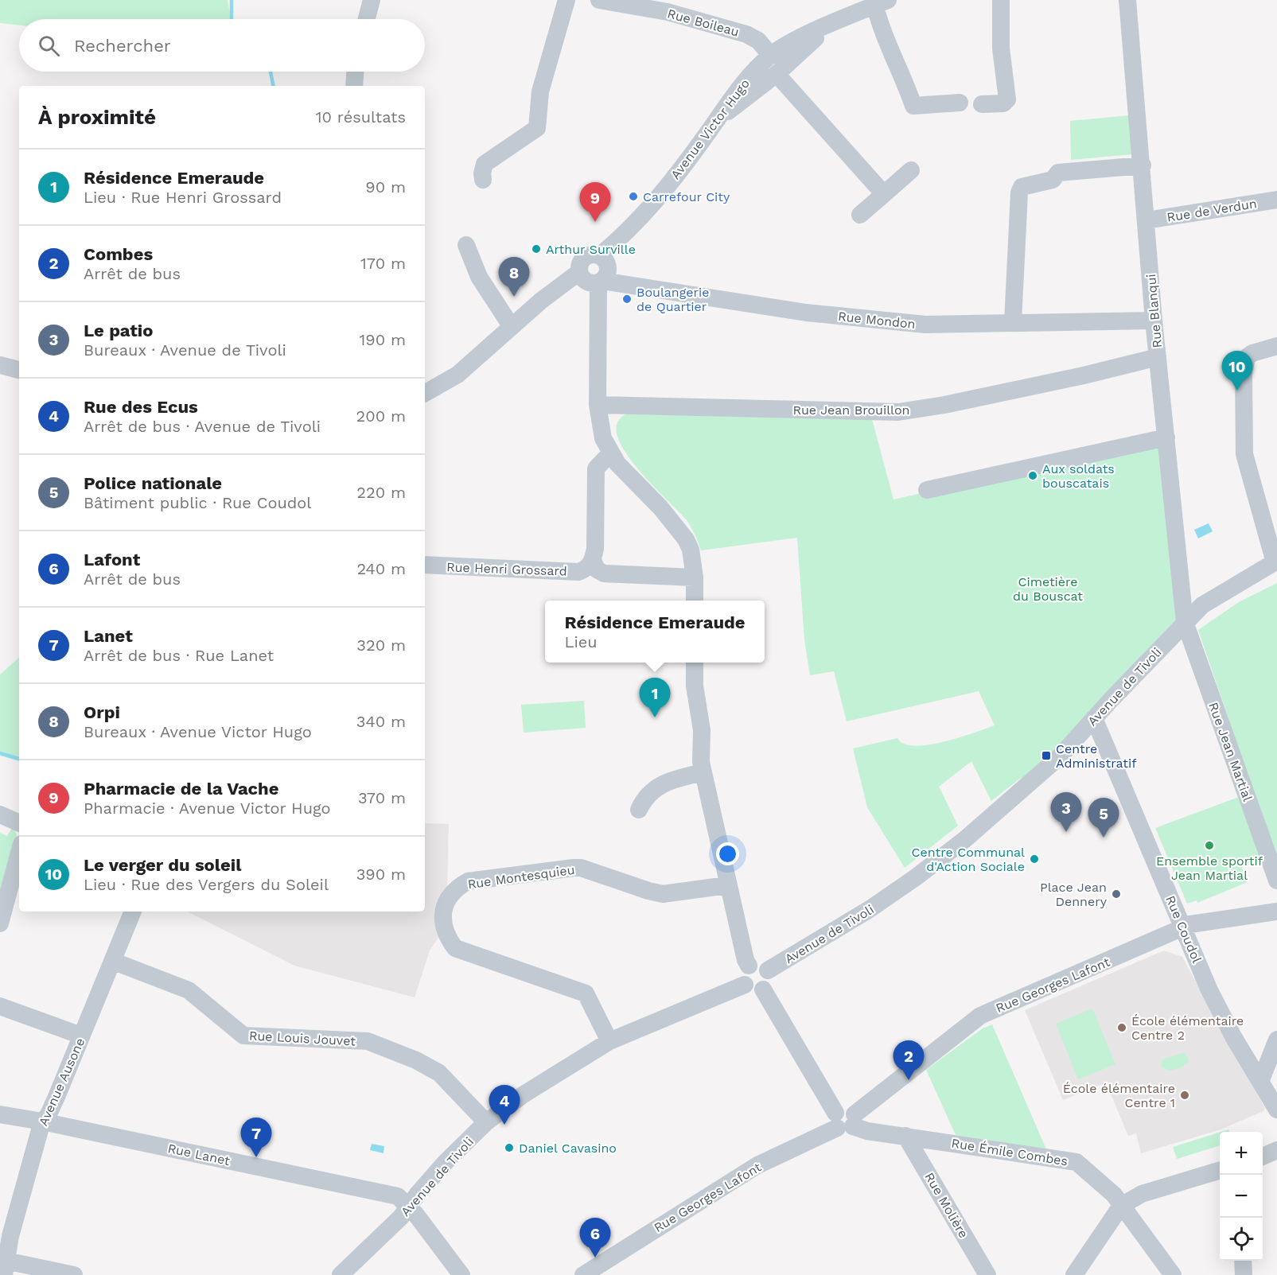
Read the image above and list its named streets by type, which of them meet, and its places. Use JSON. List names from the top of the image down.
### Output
{
  "streets": {
    "street": [
      "Rue Boileau",
      "Avenue Victor Hugo",
      "Rue de Verdun",
      "Rue Blanqui",
      "Rue Mondon",
      "Rue Jean Brouillon",
      "Rue Henri Grossard",
      "Avenue de Tivoli",
      "Rue Jean Martial",
      "Rue Montesquieu",
      "Rue Coudol",
      "Rue Georges Lafont",
      "Rue Louis Jouvet",
      "Avenue Ausone",
      "Rue Émile Combes",
      "Rue Lanet",
      "Rue Molière"
    ]
  },
  "crossings": [
    ["Rue Boileau", "Avenue Victor Hugo"],
    ["Avenue Victor Hugo", "Rue Mondon"],
    ["Rue de Verdun", "Rue Blanqui"],
    ["Rue Blanqui", "Rue Mondon"],
    ["Rue Blanqui", "Rue Jean Brouillon"],
    ["Rue Blanqui", "Avenue de Tivoli"],
    ["Rue Blanqui", "Rue Jean Martial"],
    ["Avenue de Tivoli", "Rue Jean Martial"],
    ["Avenue de Tivoli", "Rue Montesquieu"],
    ["Avenue de Tivoli", "Rue Coudol"],
    ["Avenue de Tivoli", "Rue Louis Jouvet"],
    ["Avenue de Tivoli", "Rue Lanet"],
    ["Rue Coudol", "Rue Georges Lafont"],
    ["Rue Georges Lafont", "Rue Émile Combes"],
    ["Rue Louis Jouvet", "Avenue Ausone"],
    ["Avenue Ausone", "Rue Lanet"],
    ["Rue Émile Combes", "Rue Molière"]
  ],
  "parks": ["Cimetière du Bouscat"],
  "places": {
    "other": [
      "Carrefour City",
      "Arthur Surville",
      "Boulangerie de Quartier",
      "Aux soldats bouscatais",
      "Ensemble sportif Jean Martial",
      "Centre Communal d'Action Sociale",
      "Place Jean Dennery",
      "École élémentaire Centre 2",
      "École élémentaire Centre 1",
      "Daniel Cavasino"
    ],
    "transit": ["Centre Administratif"]
  },
  "page": {
    "search": "Rechercher",
    "heading": ["À proximité", "10 résultats"],
    "list": [
      {
        "mark": "1",
        "name": "Résidence Emeraude",
        "note": "Lieu · Rue Henri Grossard",
        "value": "90 m"
      },
      {
        "mark": "2",
        "name": "Combes",
        "note": "Arrêt de bus",
        "value": "170 m"
      },
      {
        "mark": "3",
        "name": "Le patio",
        "note": "Bureaux · Avenue de Tivoli",
        "value": "190 m"
      },
      {
        "mark": "4",
        "name": "Rue des Ecus",
        "note": "Arrêt de bus · Avenue de Tivoli",
        "value": "200 m"
      },
      {
        "mark": "5",
        "name": "Police nationale",
        "note": "Bâtiment public · Rue Coudol",
        "value": "220 m"
      },
      {
        "mark": "6",
        "name": "Lafont",
        "note": "Arrêt de bus",
        "value": "240 m"
      },
      {
        "mark": "7",
        "name": "Lanet",
        "note": "Arrêt de bus · Rue Lanet",
        "value": "320 m"
      },
      {
        "mark": "8",
        "name": "Orpi",
        "note": "Bureaux · Avenue Victor Hugo",
        "value": "340 m"
      },
      {
        "mark": "9",
        "name": "Pharmacie de la Vache",
        "note": "Pharmacie · Avenue Victor Hugo",
        "value": "370 m"
      },
      {
        "mark": "10",
        "name": "Le verger du soleil",
        "note": "Lieu · Rue des Vergers du Soleil",
        "value": "390 m"
      }
    ],
    "pins": [
      "9",
      "8",
      "10",
      "1",
      "3",
      "5",
      "2",
      "4",
      "7",
      "6"
    ],
    "popup": ["Résidence Emeraude", "Lieu"],
    "map_buttons": ["+", "−"]
  }
}
